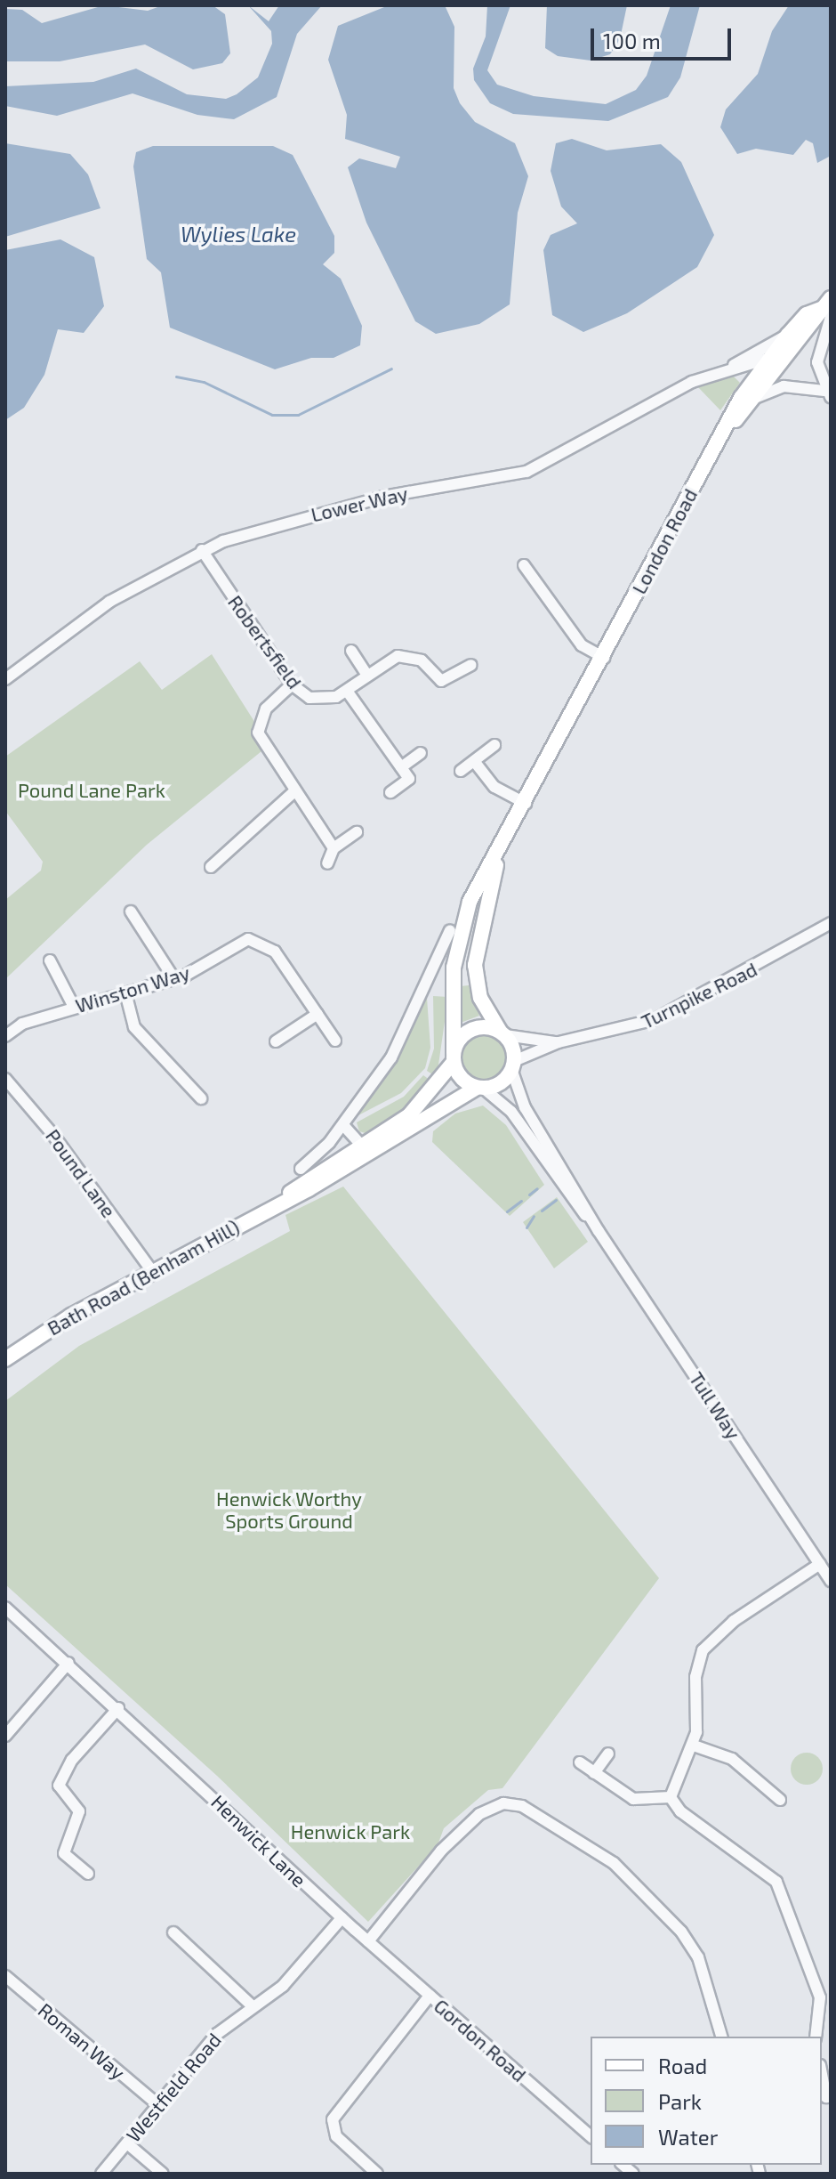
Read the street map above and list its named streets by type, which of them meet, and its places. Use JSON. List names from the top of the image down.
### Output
{
  "streets": {
    "main road": ["London Road", "Bath Road (Benham Hill)"],
    "street": [
      "Lower Way",
      "Robertsfield",
      "Winston Way",
      "Turnpike Road",
      "Pound Lane",
      "Tull Way",
      "Henwick Lane",
      "Gordon Road",
      "Roman Way",
      "Westfield Road"
    ]
  },
  "crossings": [
    ["Lower Way", "London Road"],
    ["Lower Way", "Robertsfield"],
    ["Turnpike Road", "Bath Road (Benham Hill)"],
    ["Turnpike Road", "Tull Way"],
    ["Pound Lane", "Bath Road (Benham Hill)"],
    ["Bath Road (Benham Hill)", "Tull Way"],
    ["Henwick Lane", "Gordon Road"],
    ["Henwick Lane", "Westfield Road"],
    ["Roman Way", "Westfield Road"]
  ],
  "water": ["Wylies Lake"],
  "parks": ["Pound Lane Park", "Henwick Worthy Sports Ground", "Henwick Park"],
  "legend": ["Road", "Park", "Water"],
  "scale_bar": "100 m"
}
